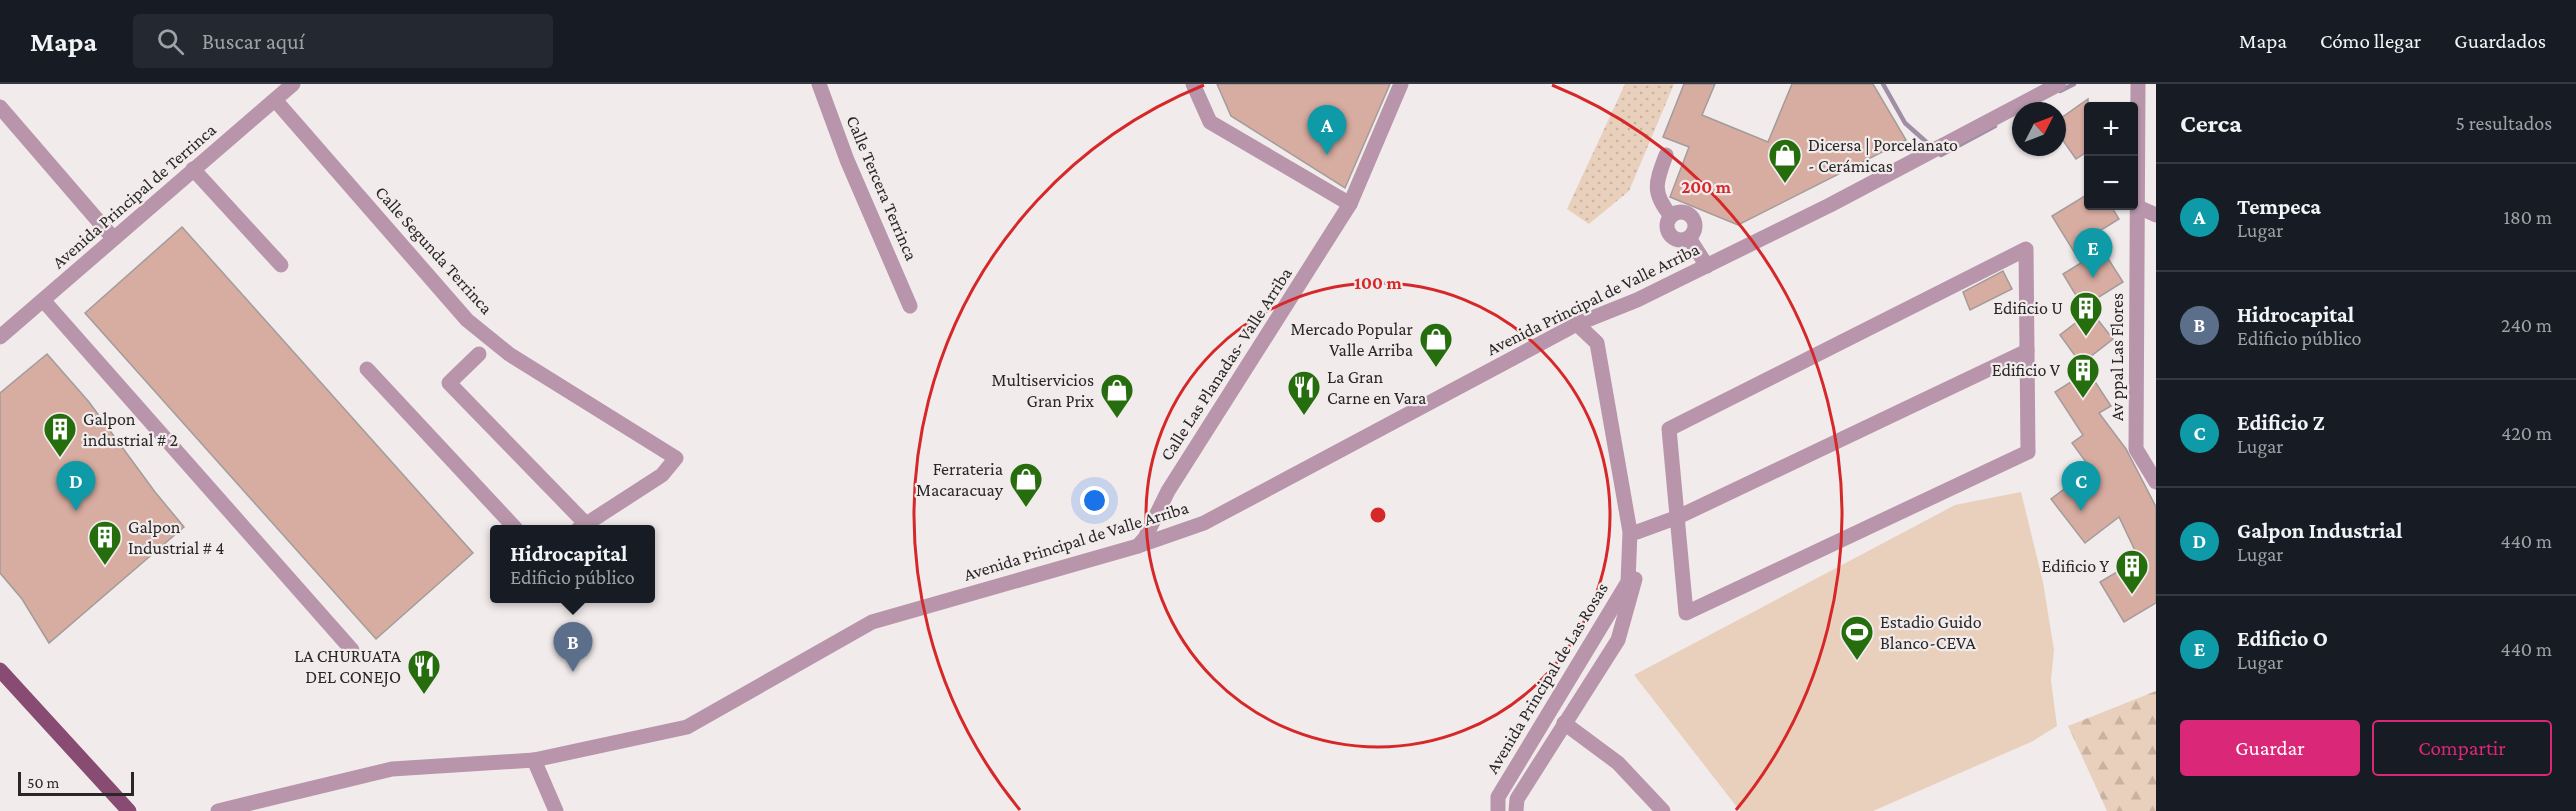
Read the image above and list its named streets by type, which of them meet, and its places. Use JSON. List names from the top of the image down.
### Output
{
  "streets": {
    "street": [
      "Calle Tercera Terrinca",
      "Avenida Principal de Terrinca",
      "Calle Segunda Terrinca",
      "Avenida Principal de Valle Arriba",
      "Av ppal Las Flores",
      "Calle Las Planadas- Valle Arriba",
      "Avenida Principal de Las Rosas"
    ]
  },
  "crossings": [
    ["Avenida Principal de Terrinca", "Calle Segunda Terrinca"],
    ["Avenida Principal de Valle Arriba", "Calle Las Planadas- Valle Arriba"],
    ["Avenida Principal de Valle Arriba", "Avenida Principal de Las Rosas"]
  ],
  "places": {
    "shop": [
      "Dicersa | Porcelanato - Cerámicas",
      "Mercado Popular Valle Arriba",
      "Multiservicios Gran Prix",
      "Ferrateria Macaracuay"
    ],
    "building": [
      "Edificio U",
      "Edificio V",
      "Galpon industrial # 2",
      "Galpon Industrial # 4",
      "Edificio Y"
    ],
    "restaurant": ["La Gran Carne en Vara", "LA CHURUATA DEL CONEJO"],
    "sports": ["Estadio Guido Blanco-CEVA"]
  },
  "scale_bar": "50 m",
  "north": "top right",
  "page": {
    "header": "Mapa",
    "search": "Buscar aquí",
    "nav": ["Mapa", "Cómo llegar", "Guardados"],
    "heading": ["Cerca", "5 resultados"],
    "map_buttons": ["+", "−"],
    "pins": [
      "A",
      "E",
      "C",
      "D",
      "B"
    ],
    "list": [
      {
        "mark": "A",
        "name": "Tempeca",
        "note": "Lugar",
        "value": "180 m"
      },
      {
        "mark": "B",
        "name": "Hidrocapital",
        "note": "Edificio público",
        "value": "240 m"
      },
      {
        "mark": "C",
        "name": "Edificio Z",
        "note": "Lugar",
        "value": "420 m"
      },
      {
        "mark": "D",
        "name": "Galpon Industrial",
        "note": "Lugar",
        "value": "440 m"
      },
      {
        "mark": "E",
        "name": "Edificio O",
        "note": "Lugar",
        "value": "440 m"
      }
    ],
    "popup": ["Hidrocapital", "Edificio público"],
    "buttons": ["Guardar", "Compartir"],
    "scale": "50 m"
  },
  "rings": ["200 m", "100 m"]
}
